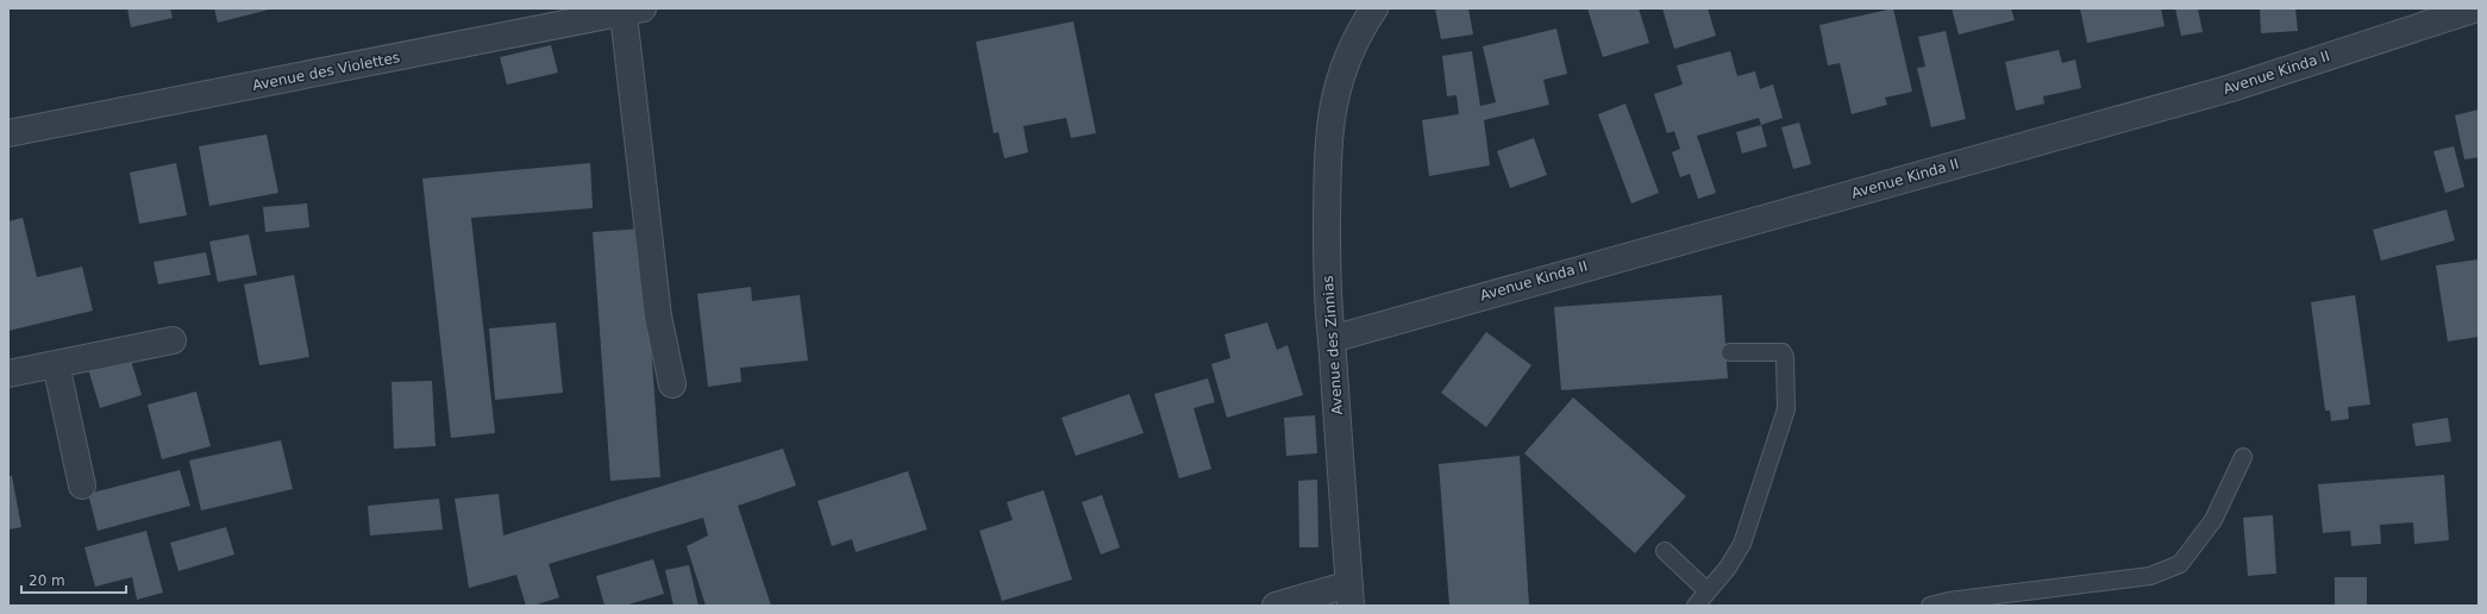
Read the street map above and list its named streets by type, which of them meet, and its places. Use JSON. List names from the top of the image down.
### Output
{
  "streets": {
    "street": ["Avenue des Violettes", "Avenue Kinda II", "Avenue des Zinnias"]
  },
  "crossings": [
    ["Avenue Kinda II", "Avenue des Zinnias"]
  ],
  "scale_bar": "20 m"
}
